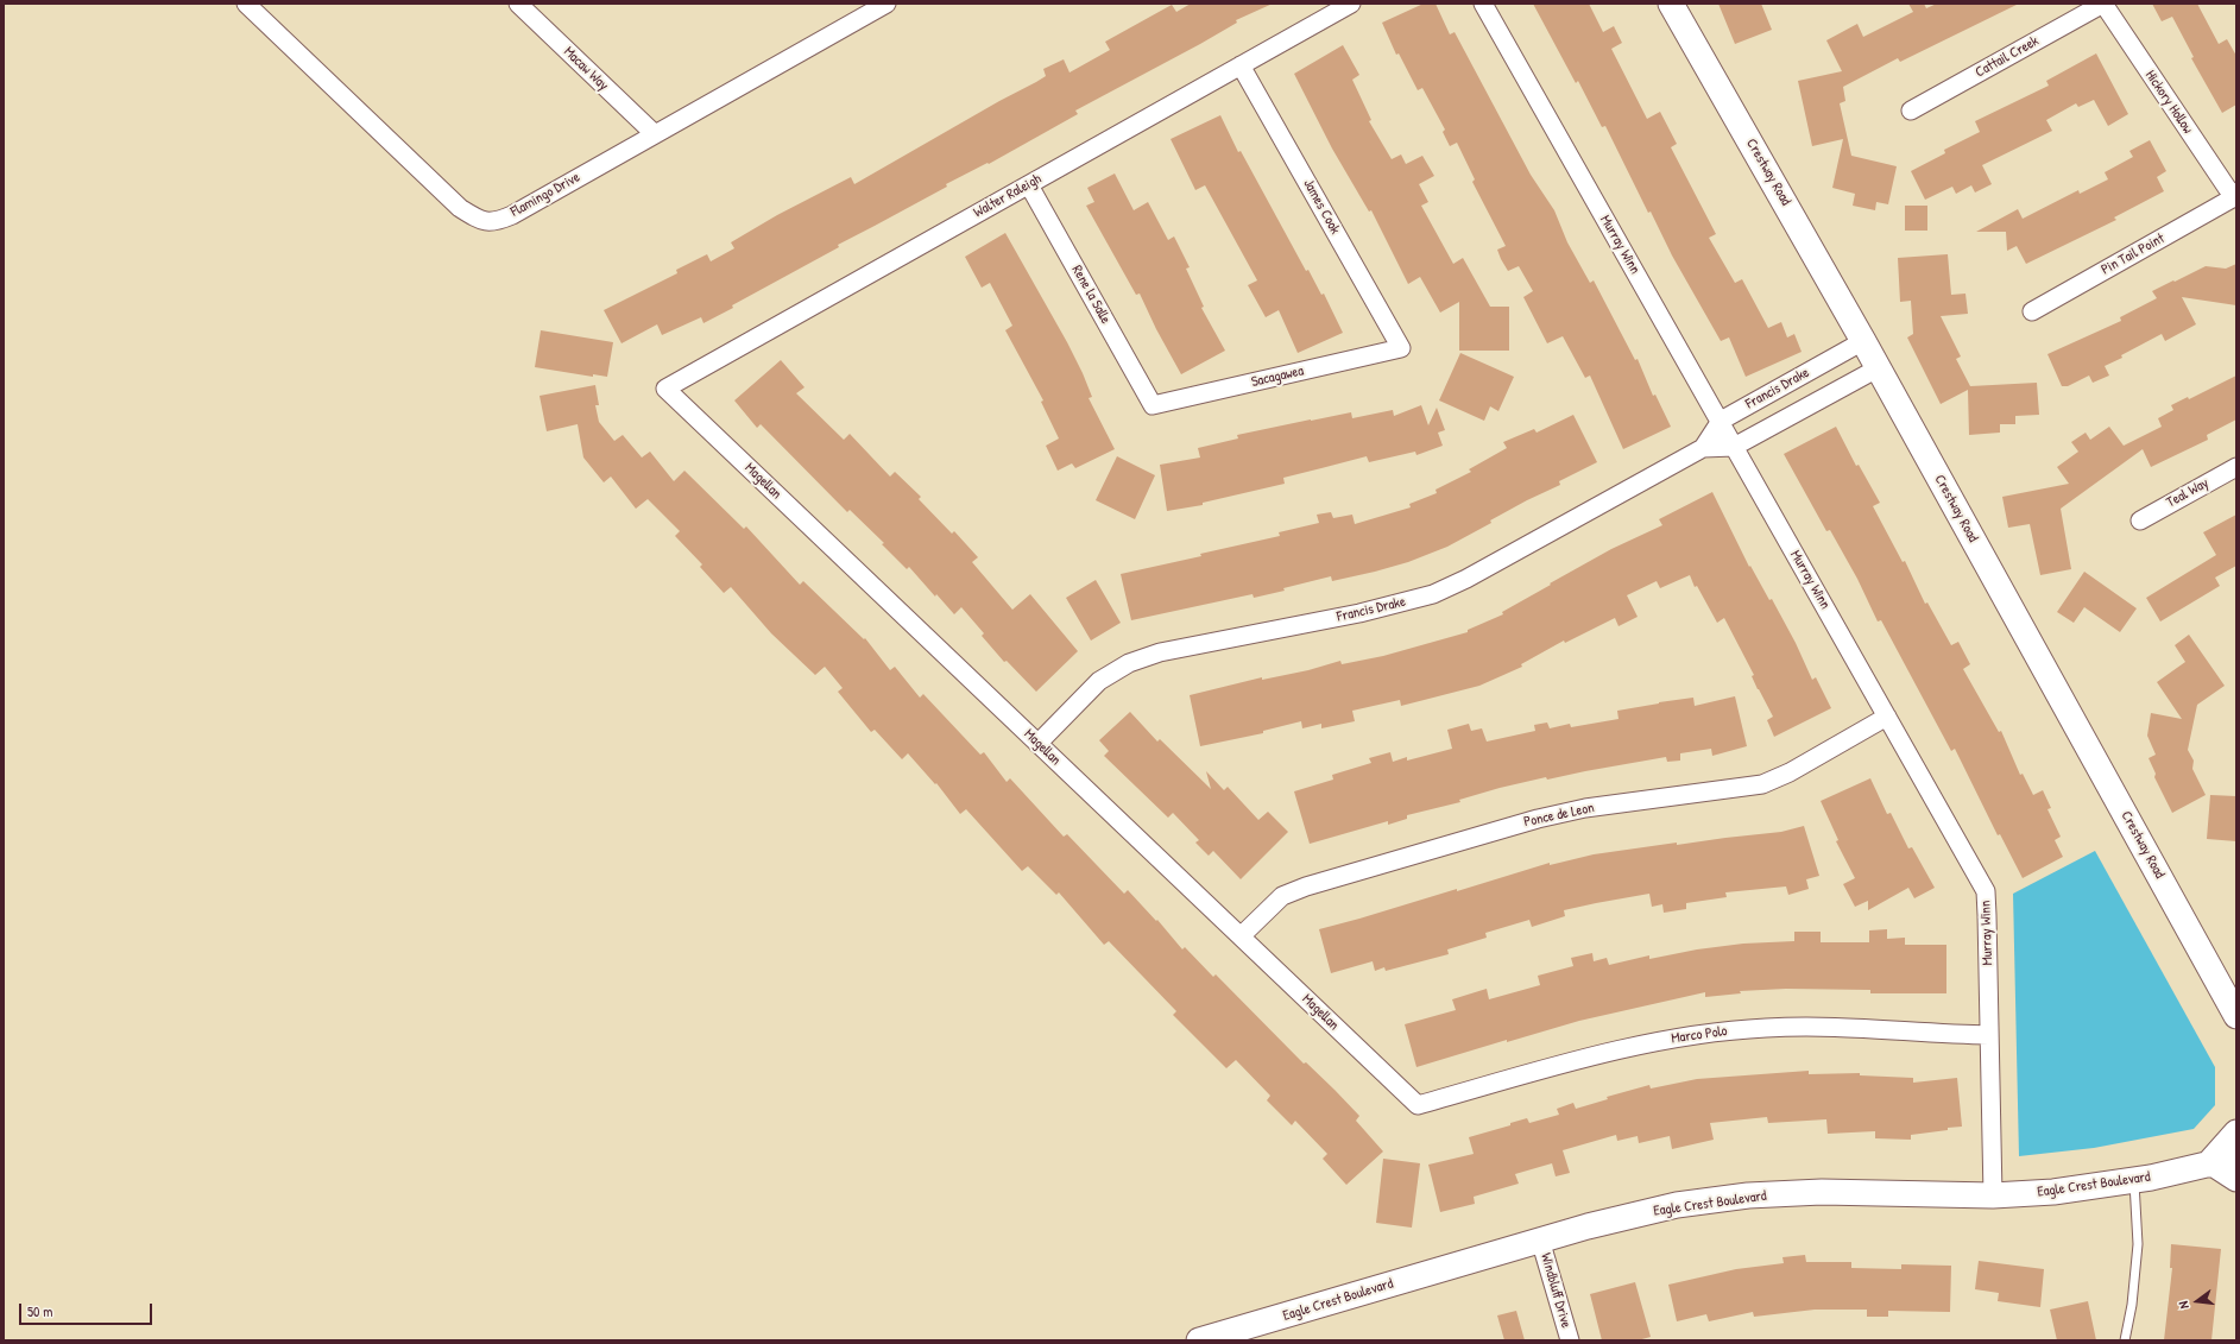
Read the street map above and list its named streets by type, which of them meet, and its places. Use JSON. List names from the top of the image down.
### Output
{
  "streets": {
    "main road": ["Crestway Road", "Eagle Crest Boulevard"],
    "street": [
      "Cattail Creek",
      "Macaw Way",
      "Hickory Hollow",
      "Flamingo Drive",
      "Walter Raleigh",
      "James Cook",
      "Murray Winn",
      "Pin Tail Point",
      "Rene la Salle",
      "Sacagawea",
      "Francis Drake",
      "Magellan",
      "Teal Way",
      "Ponce de Leon",
      "Marco Polo",
      "Windbluff Drive"
    ]
  },
  "crossings": [
    ["Cattail Creek", "Hickory Hollow"],
    ["Macaw Way", "Flamingo Drive"],
    ["Hickory Hollow", "Pin Tail Point"],
    ["Crestway Road", "Francis Drake"],
    ["Walter Raleigh", "James Cook"],
    ["Walter Raleigh", "Rene la Salle"],
    ["Walter Raleigh", "Magellan"],
    ["James Cook", "Sacagawea"],
    ["Murray Winn", "Francis Drake"],
    ["Murray Winn", "Ponce de Leon"],
    ["Murray Winn", "Marco Polo"],
    ["Murray Winn", "Eagle Crest Boulevard"],
    ["Rene la Salle", "Sacagawea"],
    ["Francis Drake", "Magellan"],
    ["Magellan", "Ponce de Leon"],
    ["Magellan", "Marco Polo"],
    ["Eagle Crest Boulevard", "Windbluff Drive"]
  ],
  "scale_bar": "50 m",
  "north": "left"
}
